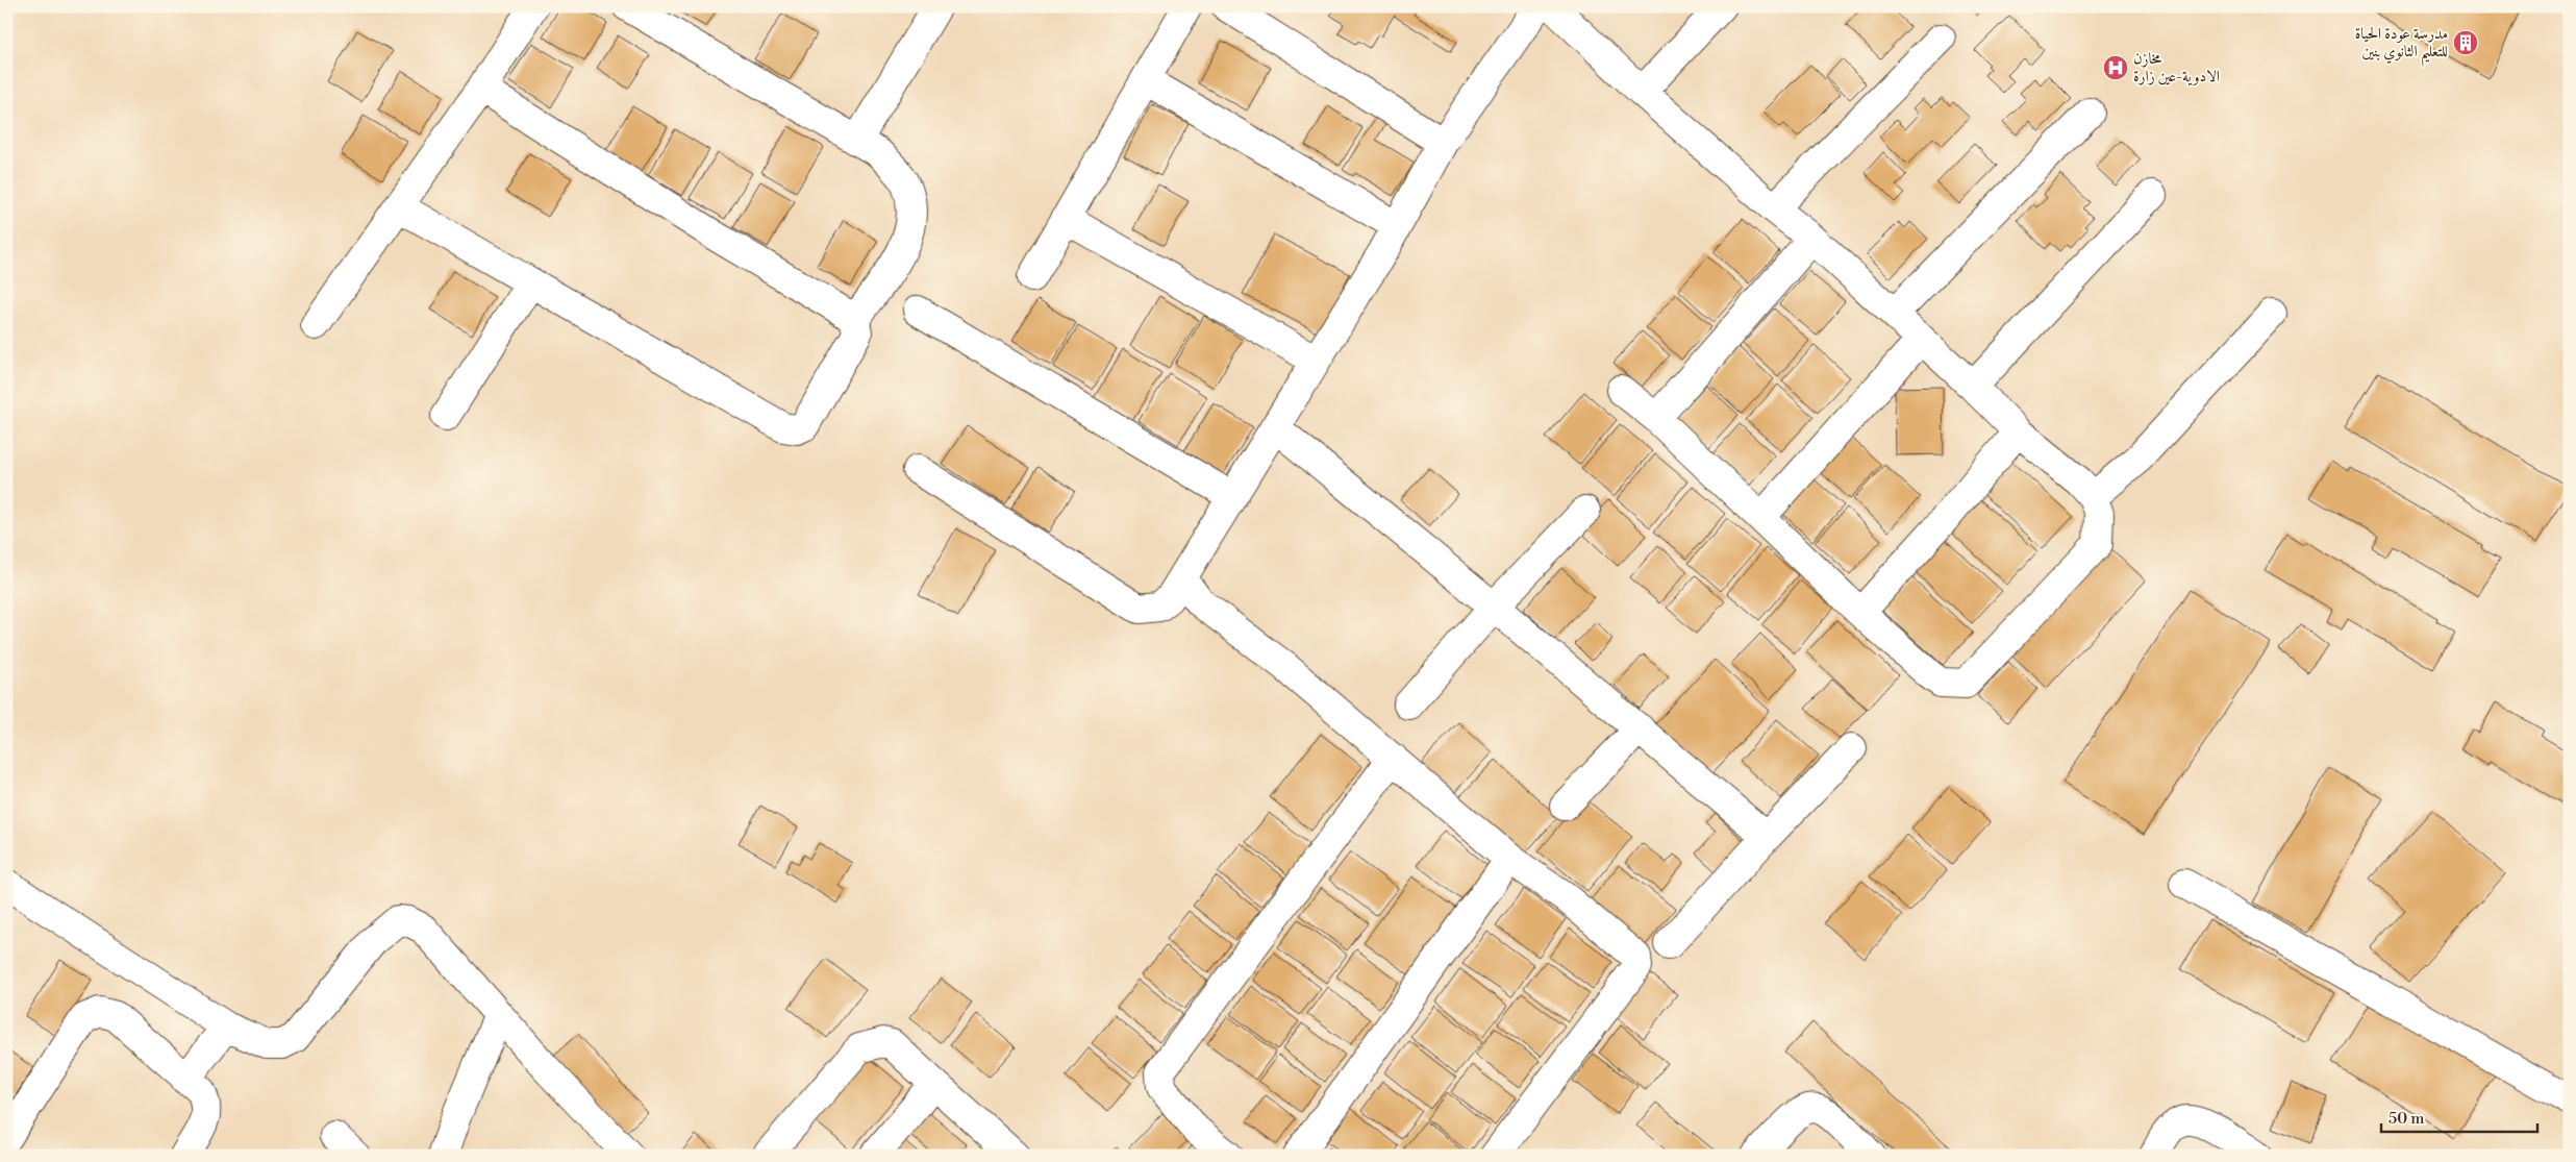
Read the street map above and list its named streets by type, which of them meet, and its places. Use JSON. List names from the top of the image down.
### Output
{
  "places": {
    "building": ["مدرسة عودة الحياة للتعليم الثانوي بنين"],
    "hospital": ["مخازن الادوية-عين زارة"]
  },
  "scale_bar": "50 m"
}
